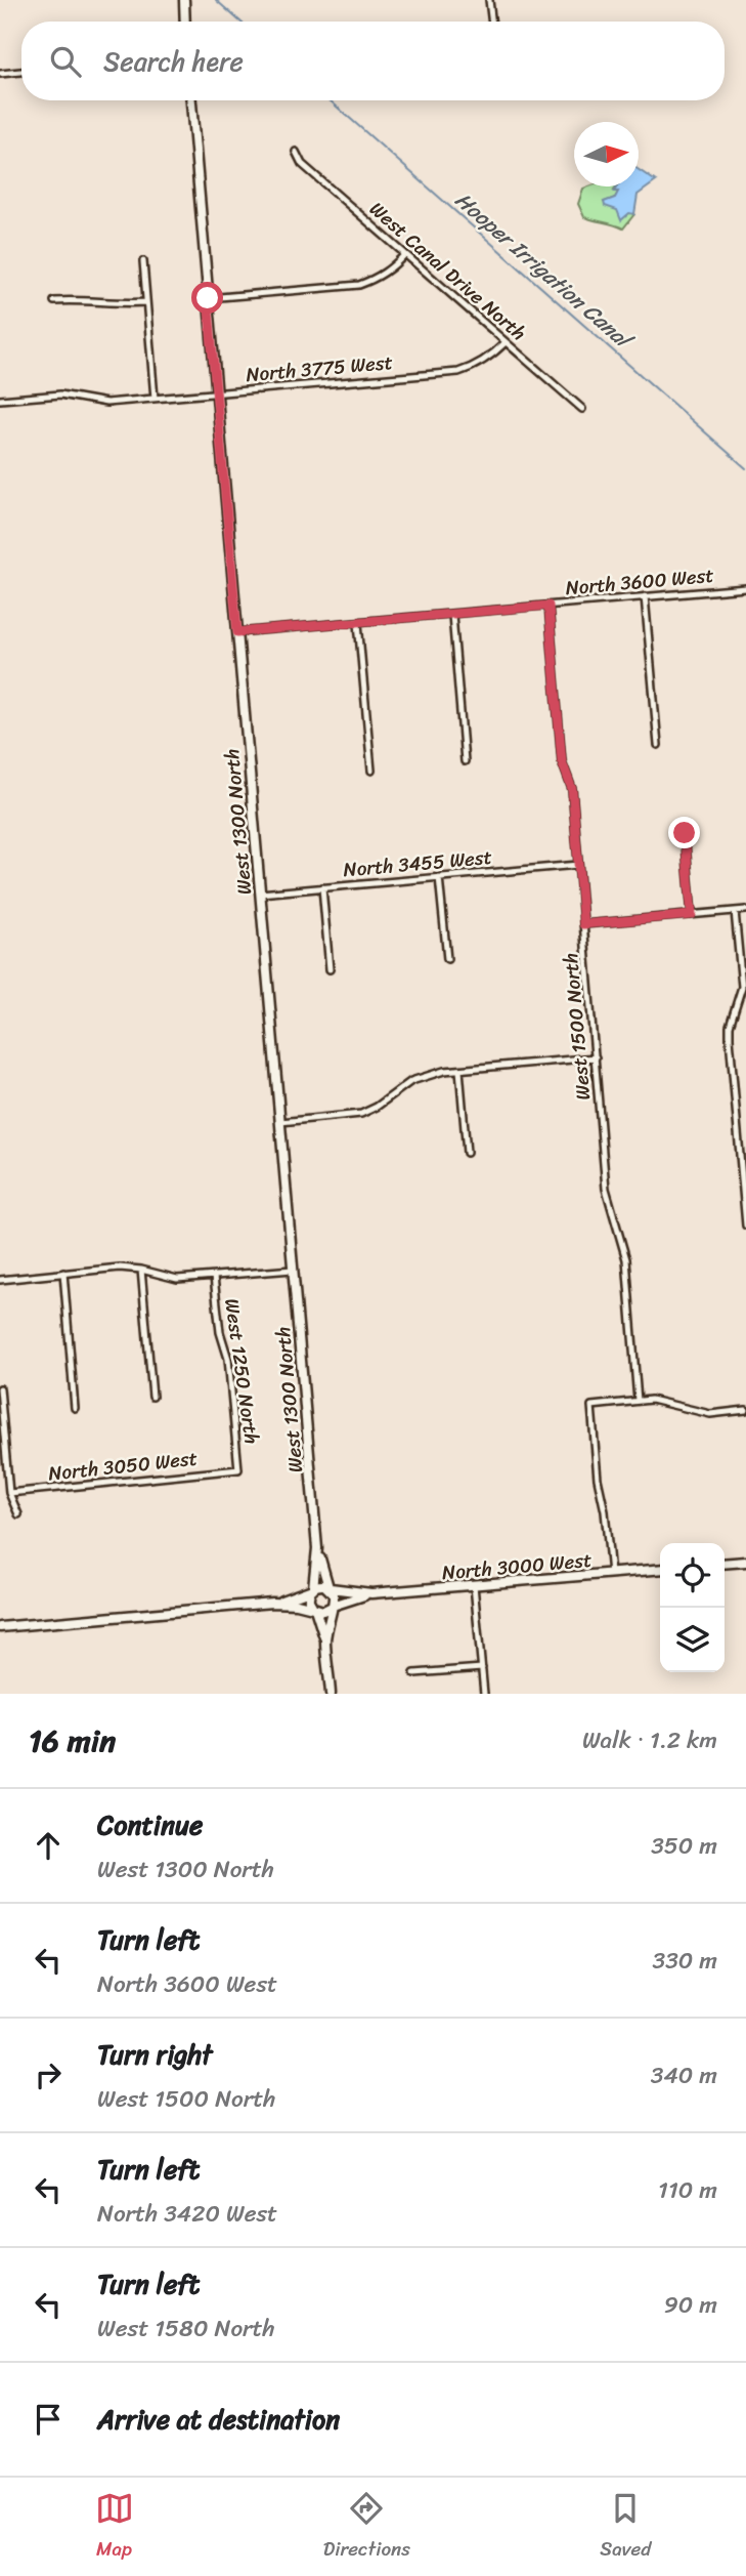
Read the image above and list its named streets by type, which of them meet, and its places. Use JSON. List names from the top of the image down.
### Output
{
  "streets": {
    "street": [
      "West Canal Drive North",
      "North 3775 West",
      "North 3600 West",
      "West 1300 North",
      "North 3455 West",
      "West 1500 North",
      "West 1250 North",
      "North 3050 West",
      "North 3000 West"
    ]
  },
  "crossings": [
    ["West Canal Drive North", "North 3775 West"],
    ["North 3775 West", "West 1300 North"],
    ["North 3600 West", "West 1300 North"],
    ["North 3600 West", "West 1500 North"],
    ["West 1300 North", "North 3455 West"],
    ["West 1300 North", "North 3000 West"],
    ["North 3455 West", "West 1500 North"],
    ["West 1250 North", "North 3050 West"]
  ],
  "water": ["Hooper Irrigation Canal"],
  "north": "right",
  "page": {
    "search": "Search here",
    "heading": ["16 min", "Walk · 1.2 km"],
    "list": [
      ["Continue", "West 1300 North", "350 m"],
      ["Turn left", "North 3600 West", "330 m"],
      ["Turn right", "West 1500 North", "340 m"],
      ["Turn left", "North 3420 West", "110 m"],
      ["Turn left", "West 1580 North", "90 m"],
      "Arrive at destination"
    ],
    "nav": ["Map", "Directions", "Saved"]
  }
}
